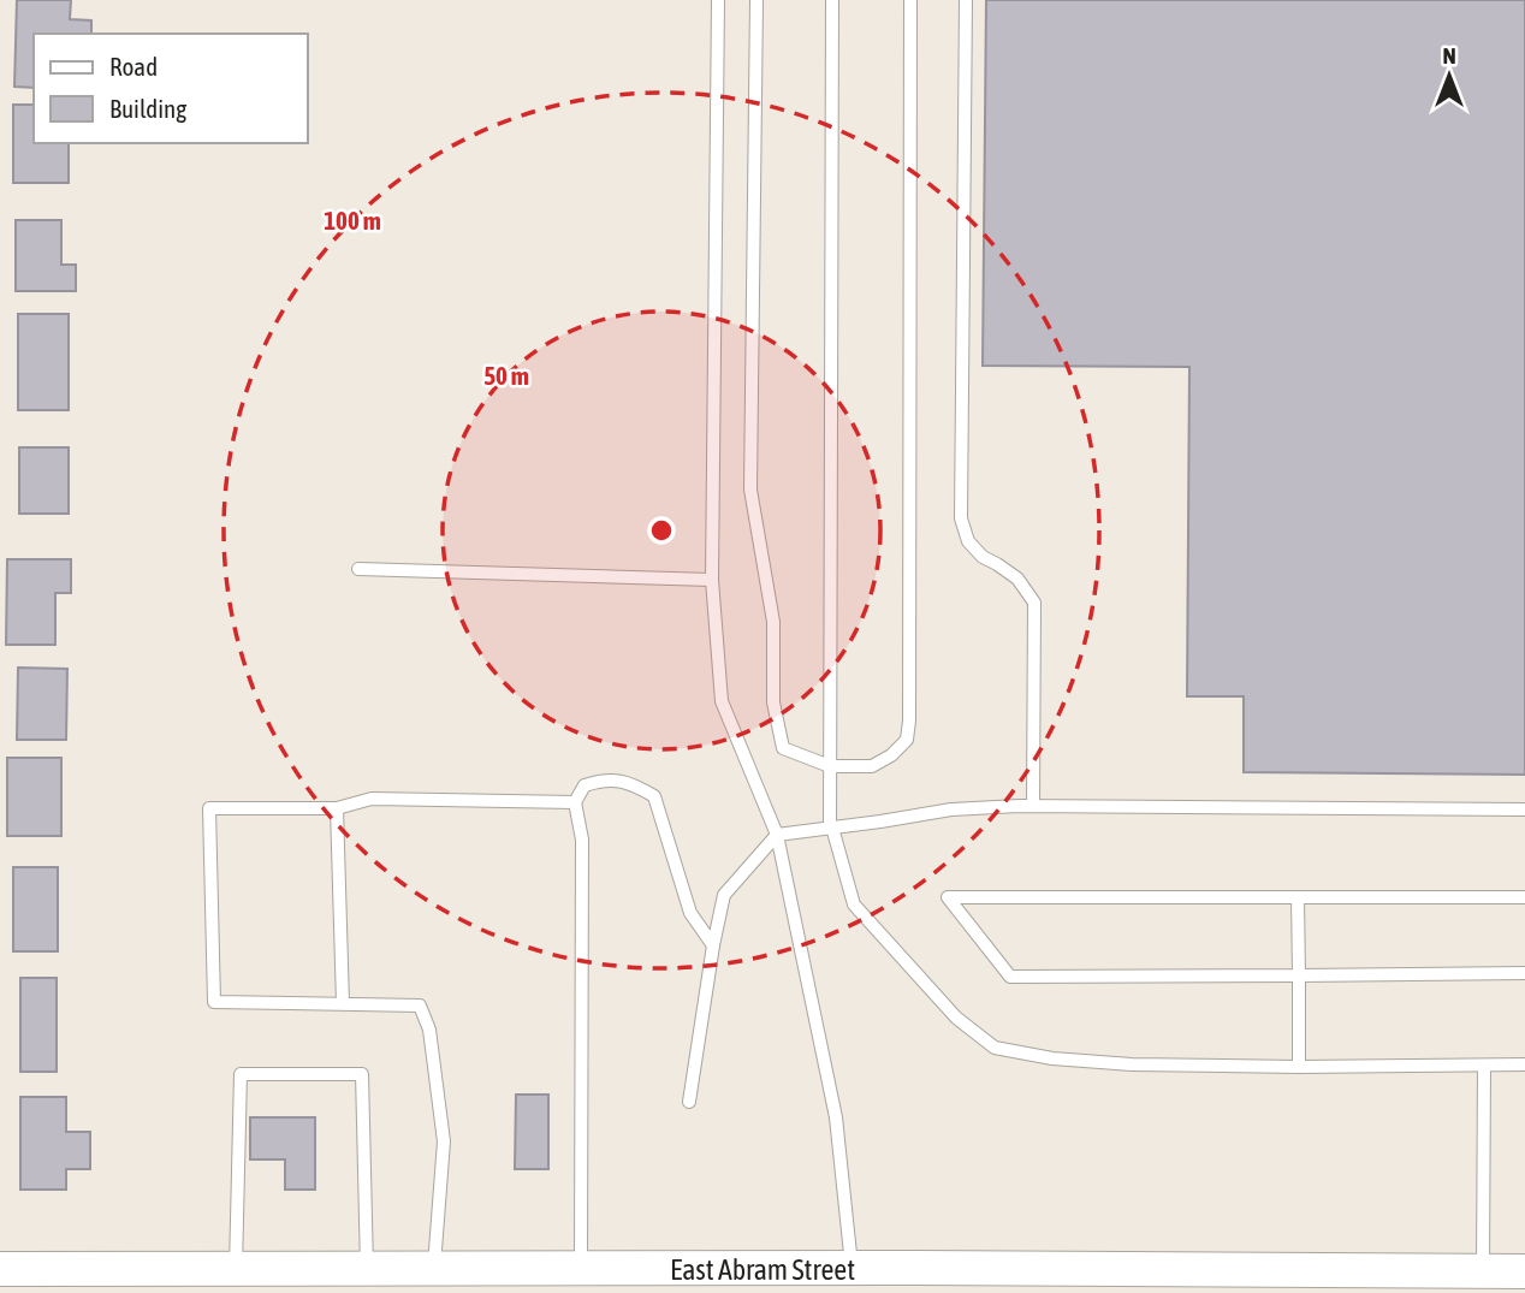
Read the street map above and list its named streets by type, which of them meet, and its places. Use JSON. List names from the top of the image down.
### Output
{
  "streets": {
    "main road": ["East Abram Street"]
  },
  "legend": ["Road", "Building"],
  "north": "top",
  "rings": ["100 m", "50 m"]
}
